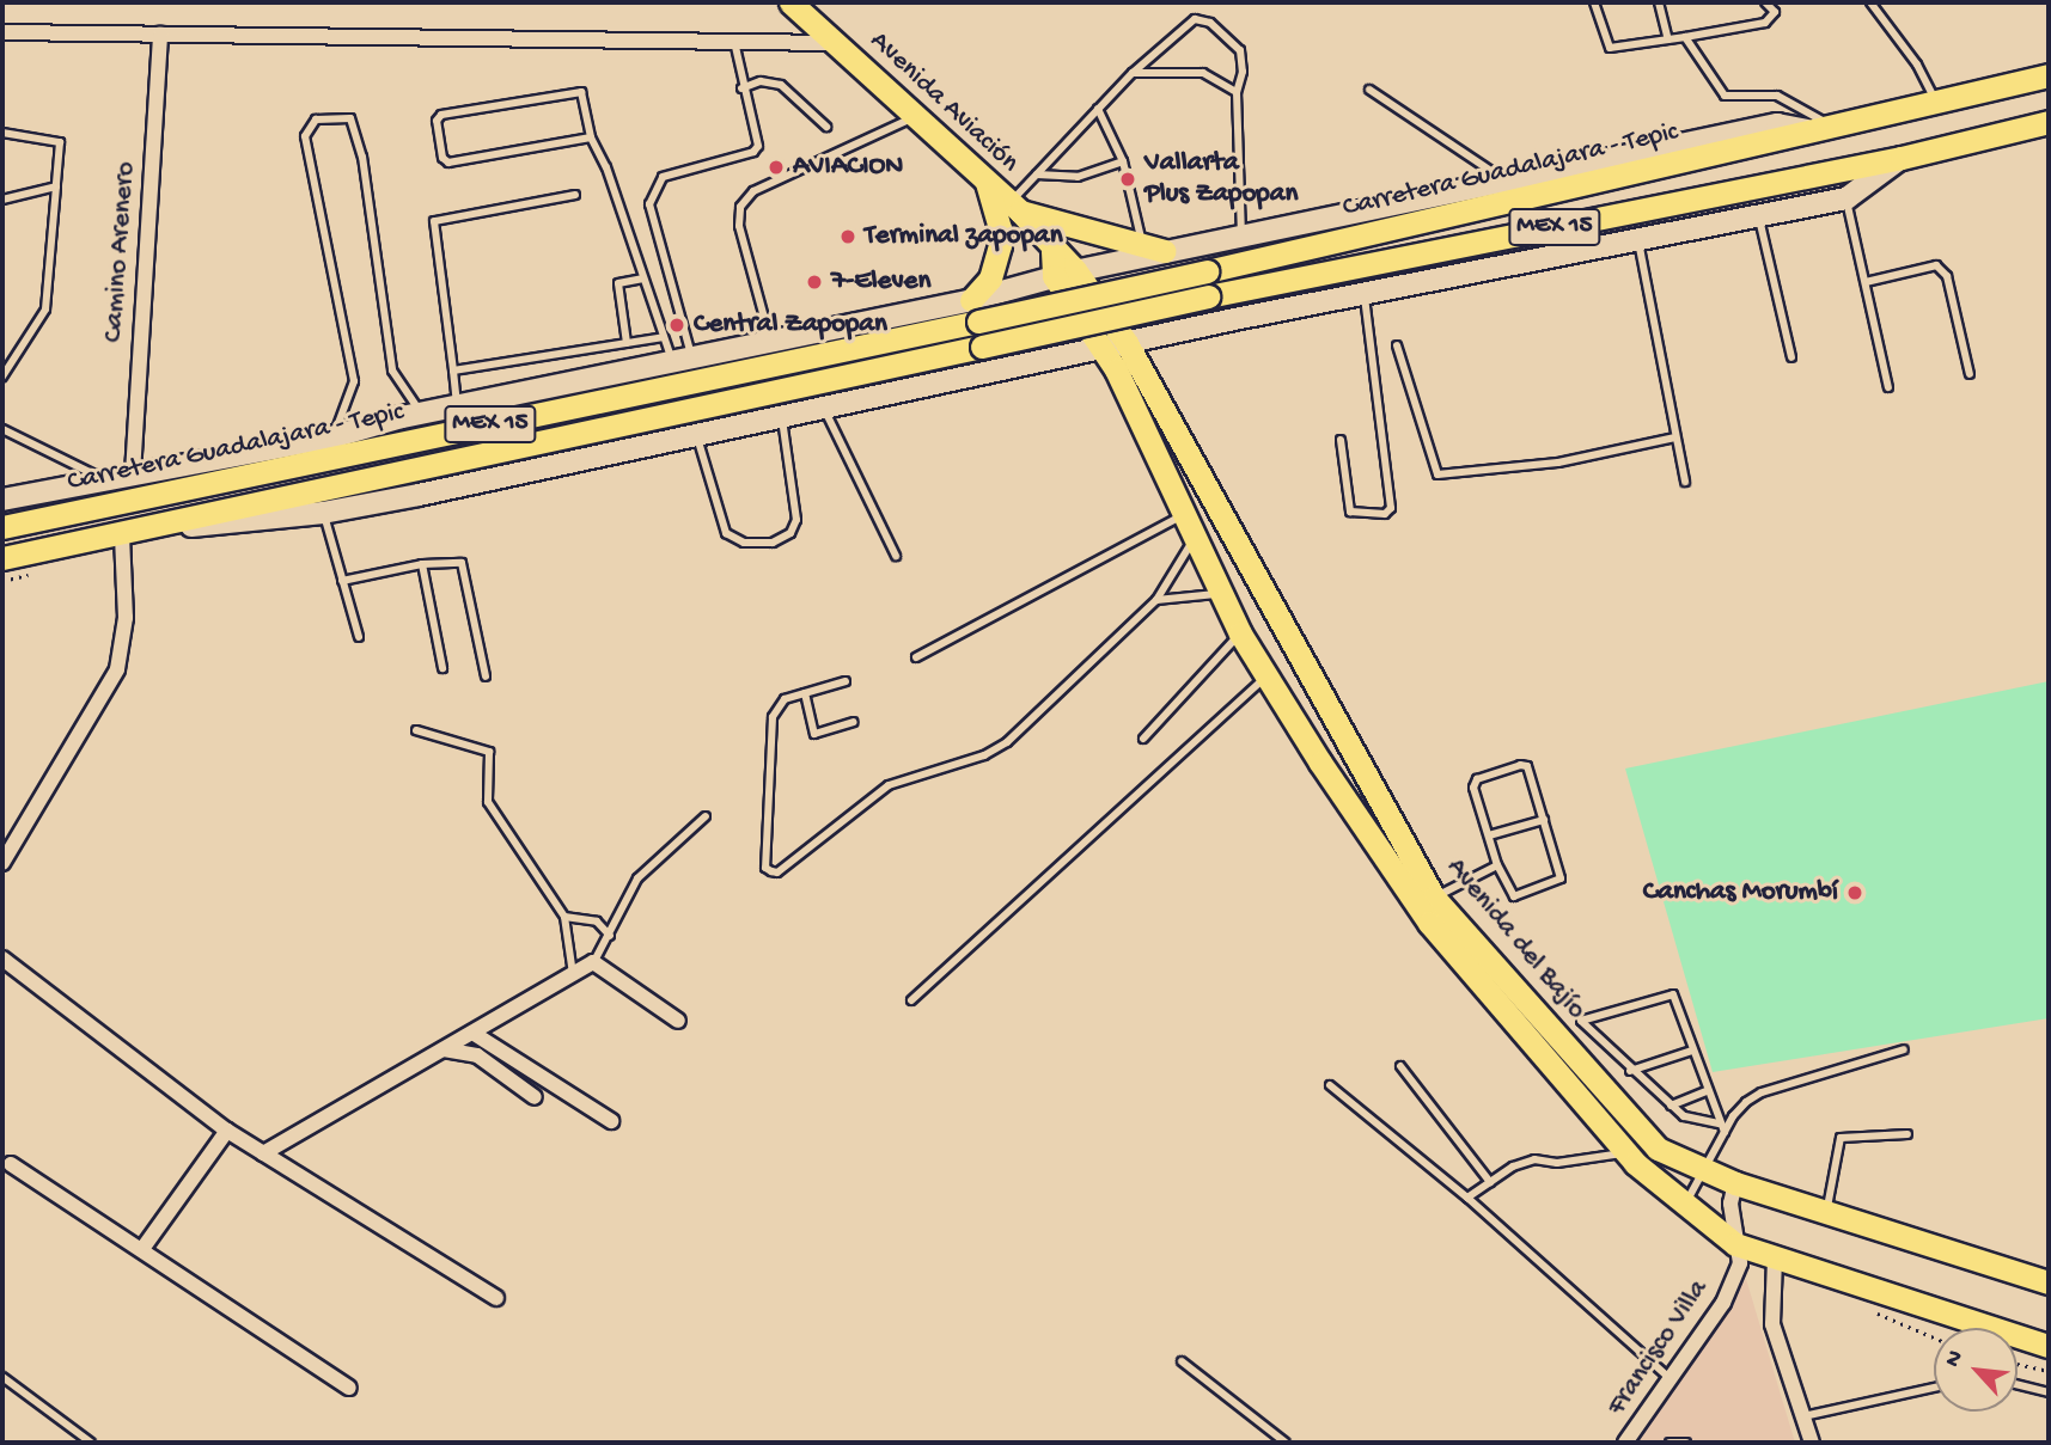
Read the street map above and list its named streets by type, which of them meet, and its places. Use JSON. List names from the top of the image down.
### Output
{
  "streets": {
    "main road": [
      "Avenida Aviación",
      "Carretera Guadalajara - Tepic",
      "MEX 15",
      "Avenida del Bajío"
    ],
    "street": ["Camino Arenero", "Francisco Villa"]
  },
  "crossings": [
    ["Avenida Aviación", "Carretera Guadalajara - Tepic"],
    ["Avenida Aviación", "Avenida del Bajío"],
    ["Avenida del Bajío", "Francisco Villa"]
  ],
  "places": [
    "AVIACION",
    "Vallarta Plus Zapopan",
    "Terminal zapopan",
    "7-Eleven",
    "Central Zapopan",
    "Canchas Morumbí"
  ],
  "north": "top left"
}
